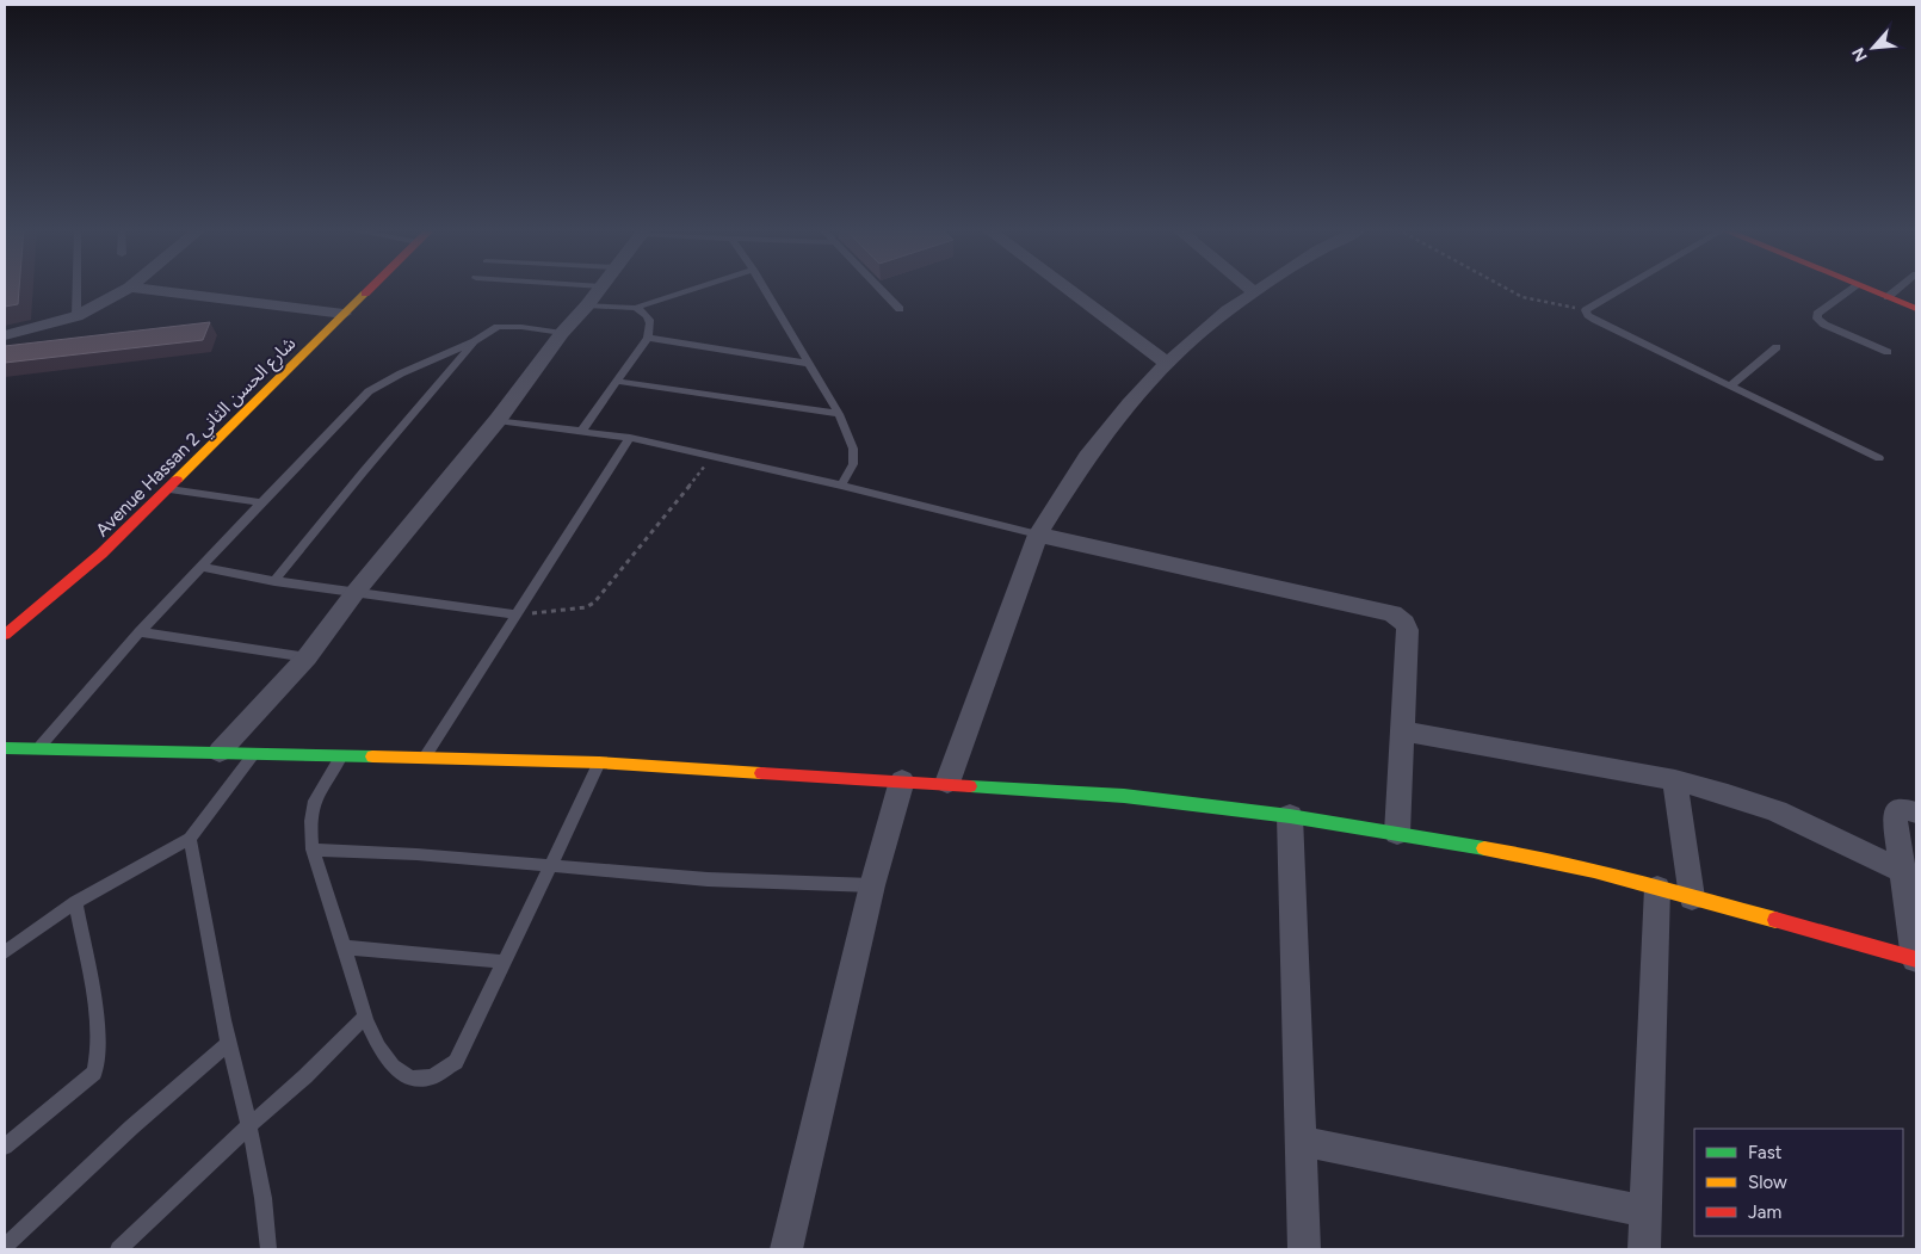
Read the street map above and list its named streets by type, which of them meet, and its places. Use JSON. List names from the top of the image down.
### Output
{
  "streets": {
    "street": ["Avenue Hassan 2 شارع الحسن الثاني"]
  },
  "legend": ["Fast", "Slow", "Jam"],
  "north": "bottom left"
}
